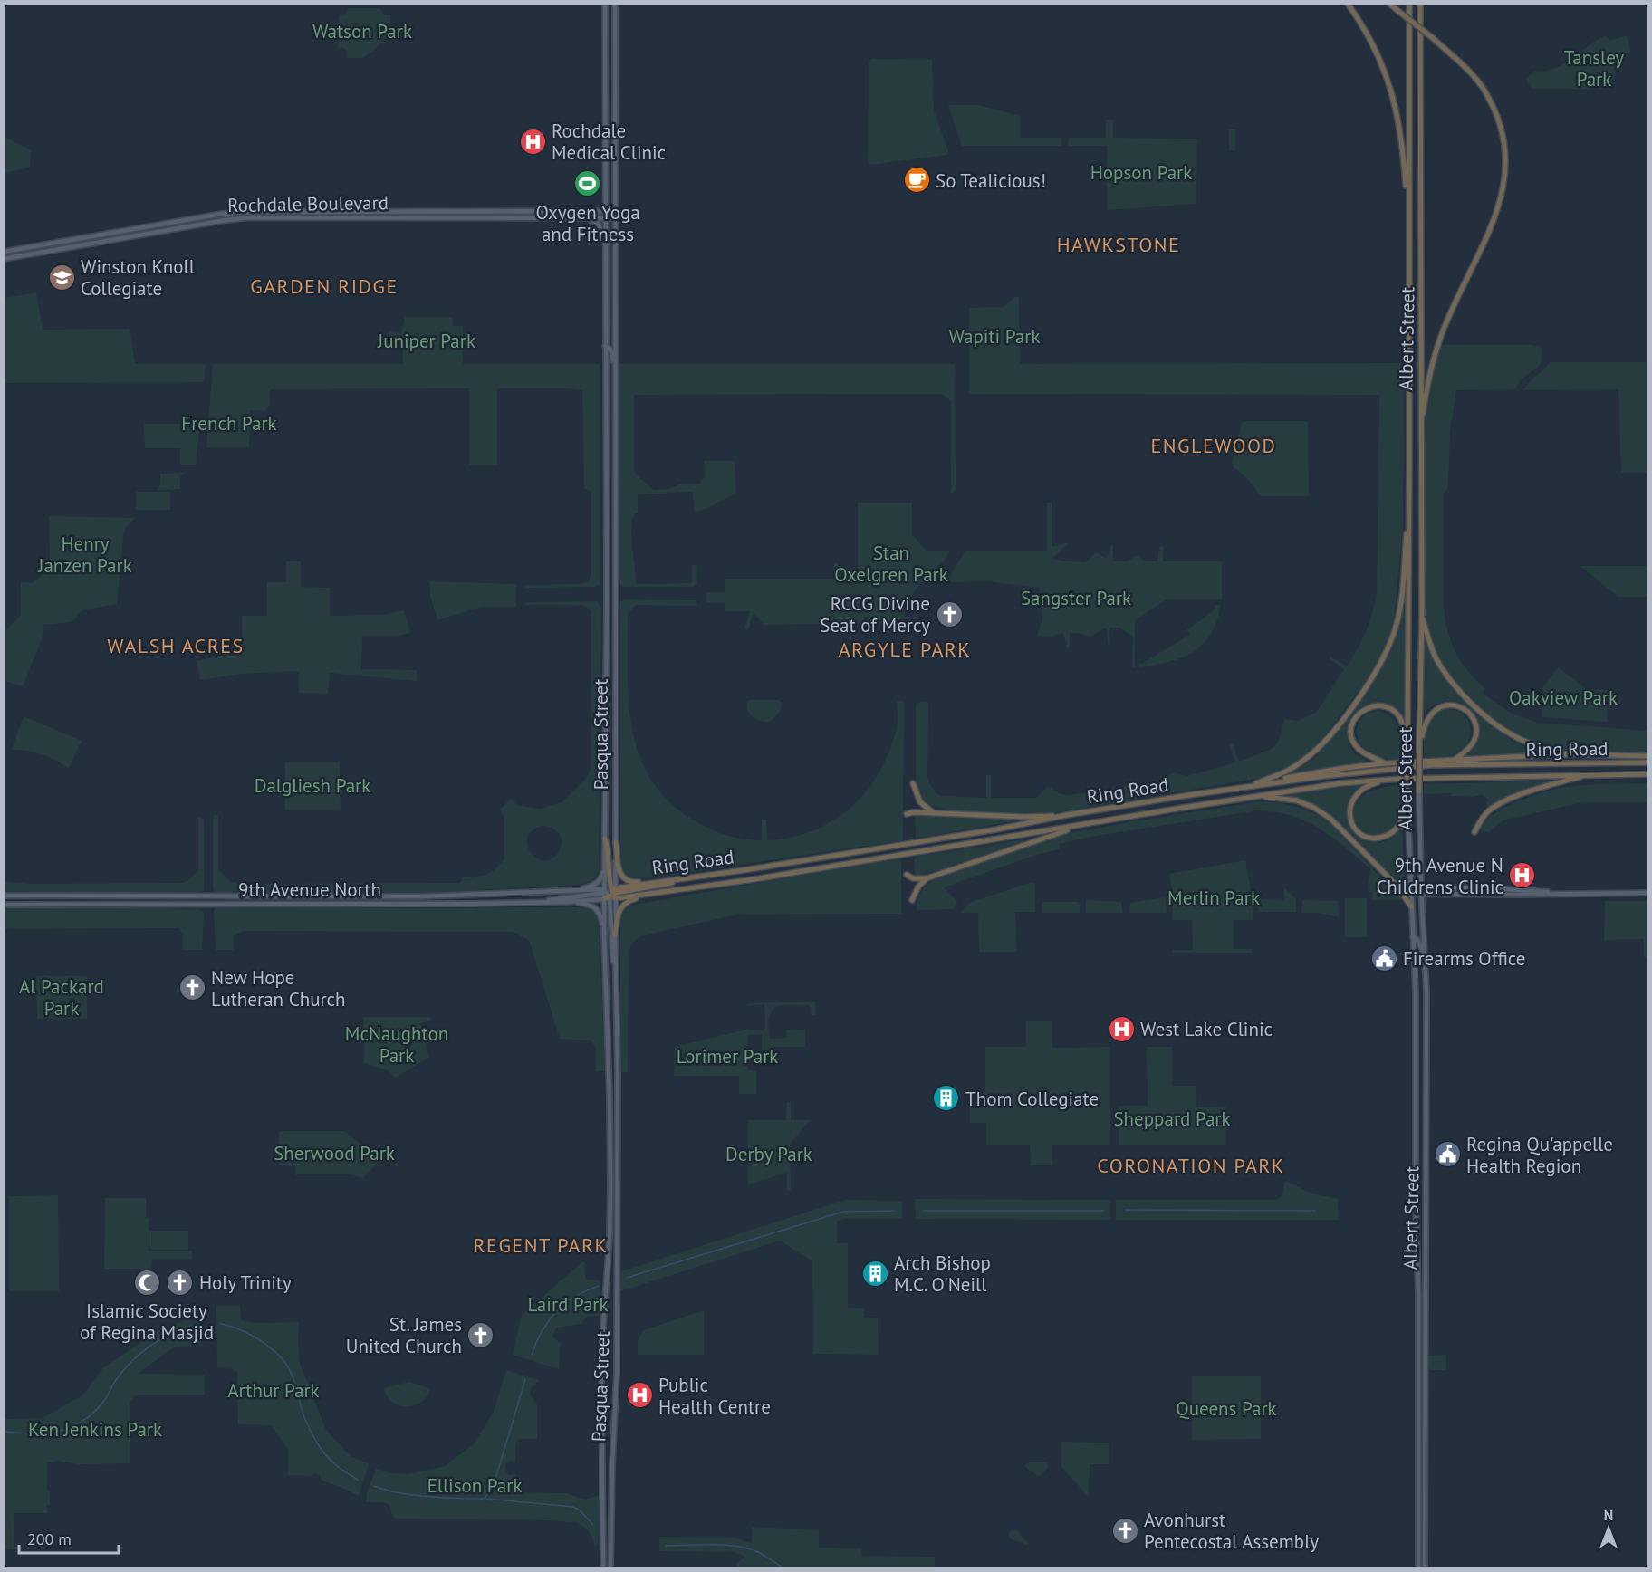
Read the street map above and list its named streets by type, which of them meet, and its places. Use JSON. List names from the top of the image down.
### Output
{
  "streets": {
    "highway": ["Albert Street", "Ring Road"],
    "main road": ["Rochdale Boulevard", "Pasqua Street", "9th Avenue North"]
  },
  "crossings": [
    ["Rochdale Boulevard", "Pasqua Street"],
    ["Pasqua Street", "Ring Road"],
    ["Pasqua Street", "9th Avenue North"],
    ["Ring Road", "9th Avenue North"]
  ],
  "districts": [
    "HAWKSTONE",
    "GARDEN RIDGE",
    "ENGLEWOOD",
    "WALSH ACRES",
    "ARGYLE PARK",
    "CORONATION PARK",
    "REGENT PARK"
  ],
  "parks": [
    "Watson Park",
    "Tansley Park",
    "Hopson Park",
    "Wapiti Park",
    "Juniper Park",
    "French Park",
    "Henry Janzen Park",
    "Stan Oxelgren Park",
    "Sangster Park",
    "Oakview Park",
    "Dalgliesh Park",
    "Merlin Park",
    "Al Packard Park",
    "McNaughton Park",
    "Lorimer Park",
    "Sheppard Park",
    "Sherwood Park",
    "Derby Park",
    "Laird Park",
    "Arthur Park",
    "Queens Park",
    "Ken Jenkins Park",
    "Ellison Park"
  ],
  "places": {
    "hospital": [
      "Rochdale Medical Clinic",
      "9th Avenue N Childrens Clinic",
      "West Lake Clinic",
      "Public Health Centre"
    ],
    "cafe": ["So Tealicious!"],
    "sports": ["Oxygen Yoga and Fitness"],
    "school or university": ["Winston Knoll Collegiate"],
    "church": [
      "RCCG Divine Seat of Mercy",
      "New Hope Lutheran Church",
      "Holy Trinity",
      "St. James United Church",
      "Avonhurst Pentecostal Assembly"
    ],
    "public building": ["Firearms Office", "Regina Qu'appelle Health Region"],
    "building": ["Thom Collegiate", "Arch Bishop M.C. O'Neill"],
    "mosque": ["Islamic Society of Regina Masjid"]
  },
  "scale_bar": "200 m",
  "north": "top"
}
